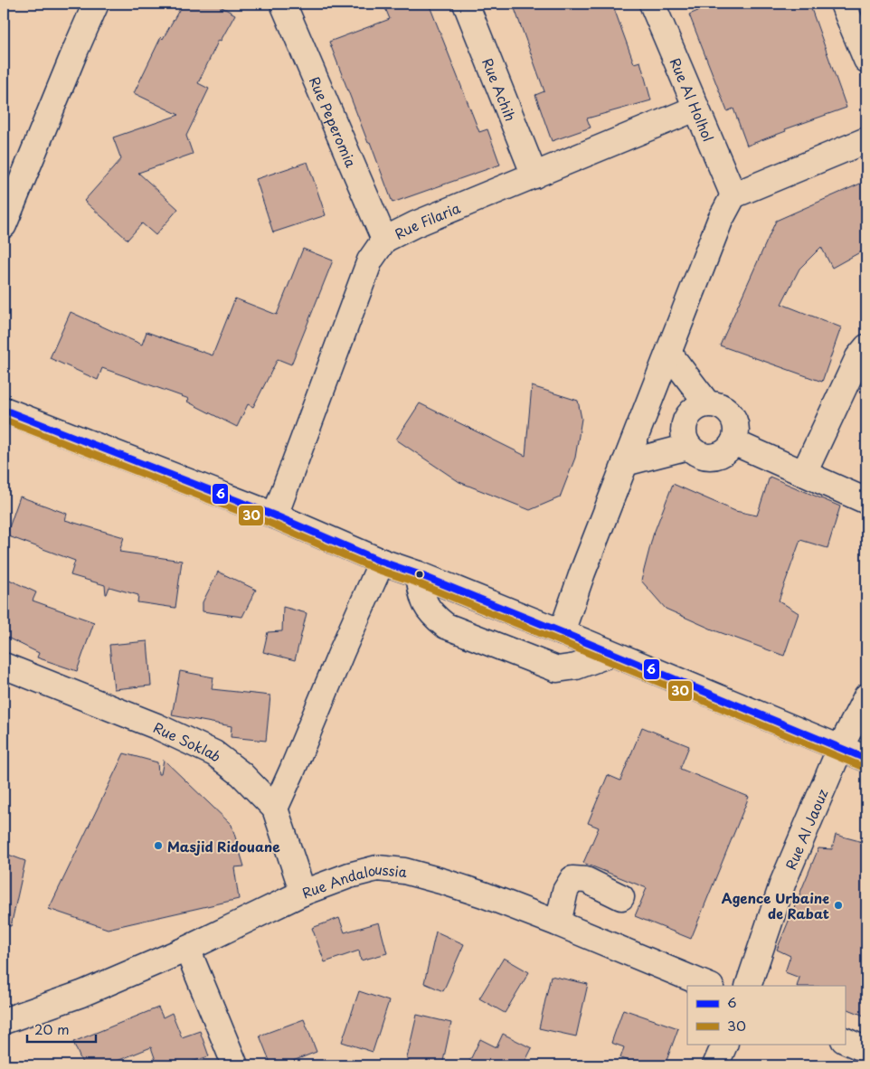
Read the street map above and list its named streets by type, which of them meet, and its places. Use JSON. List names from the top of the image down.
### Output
{
  "streets": {
    "street": [
      "Rue Achih",
      "Rue Al Holhol",
      "Rue Peperomia",
      "Rue Filaria",
      "Rue Soklab",
      "Rue Al Jaouz",
      "Rue Andaloussia"
    ]
  },
  "crossings": [
    ["Rue Achih", "Rue Filaria"],
    ["Rue Al Holhol", "Rue Filaria"],
    ["Rue Peperomia", "Rue Filaria"],
    ["Rue Soklab", "Rue Andaloussia"]
  ],
  "places": ["Masjid Ridouane", "Agence Urbaine de Rabat"],
  "lines": ["transit line 6", "transit line 30"],
  "legend": ["6", "30"],
  "scale_bar": "20 m"
}
